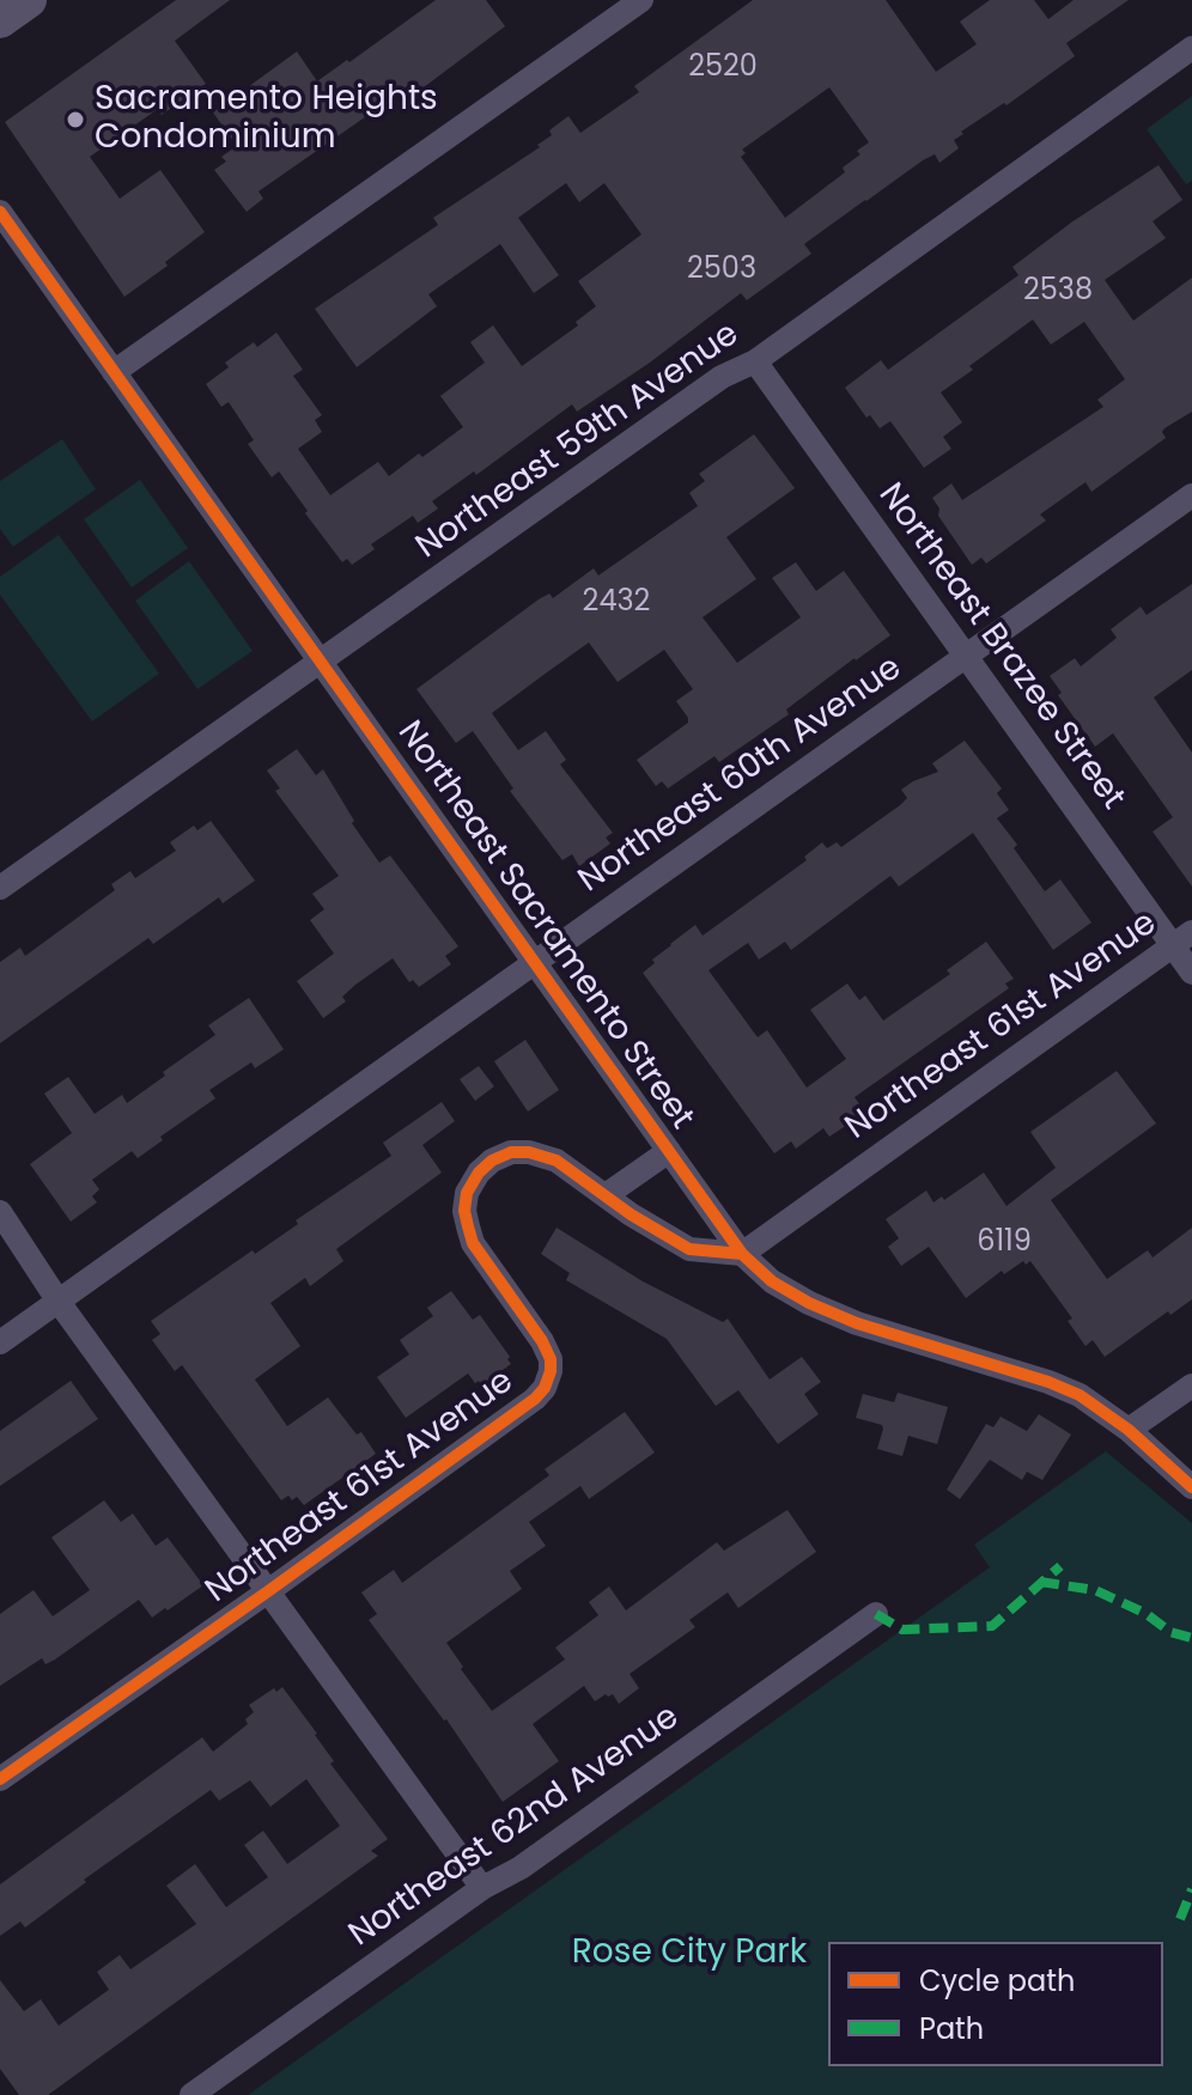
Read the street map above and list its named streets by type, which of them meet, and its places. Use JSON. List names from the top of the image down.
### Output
{
  "streets": {
    "street": [
      "Northeast 59th Avenue",
      "Northeast Brazee Street",
      "Northeast 60th Avenue",
      "Northeast Sacramento Street",
      "Northeast 61st Avenue",
      "Northeast 62nd Avenue"
    ]
  },
  "crossings": [
    ["Northeast 59th Avenue", "Northeast Brazee Street"],
    ["Northeast 59th Avenue", "Northeast Sacramento Street"],
    ["Northeast Brazee Street", "Northeast 60th Avenue"],
    ["Northeast Brazee Street", "Northeast 61st Avenue"],
    ["Northeast 60th Avenue", "Northeast Sacramento Street"],
    ["Northeast Sacramento Street", "Northeast 61st Avenue"]
  ],
  "parks": ["Rose City Park"],
  "places": ["Sacramento Heights Condominium"],
  "house_numbers": [
    "2520",
    "2503",
    "2538",
    "2432",
    "6119"
  ],
  "legend": ["Cycle path", "Path"]
}
